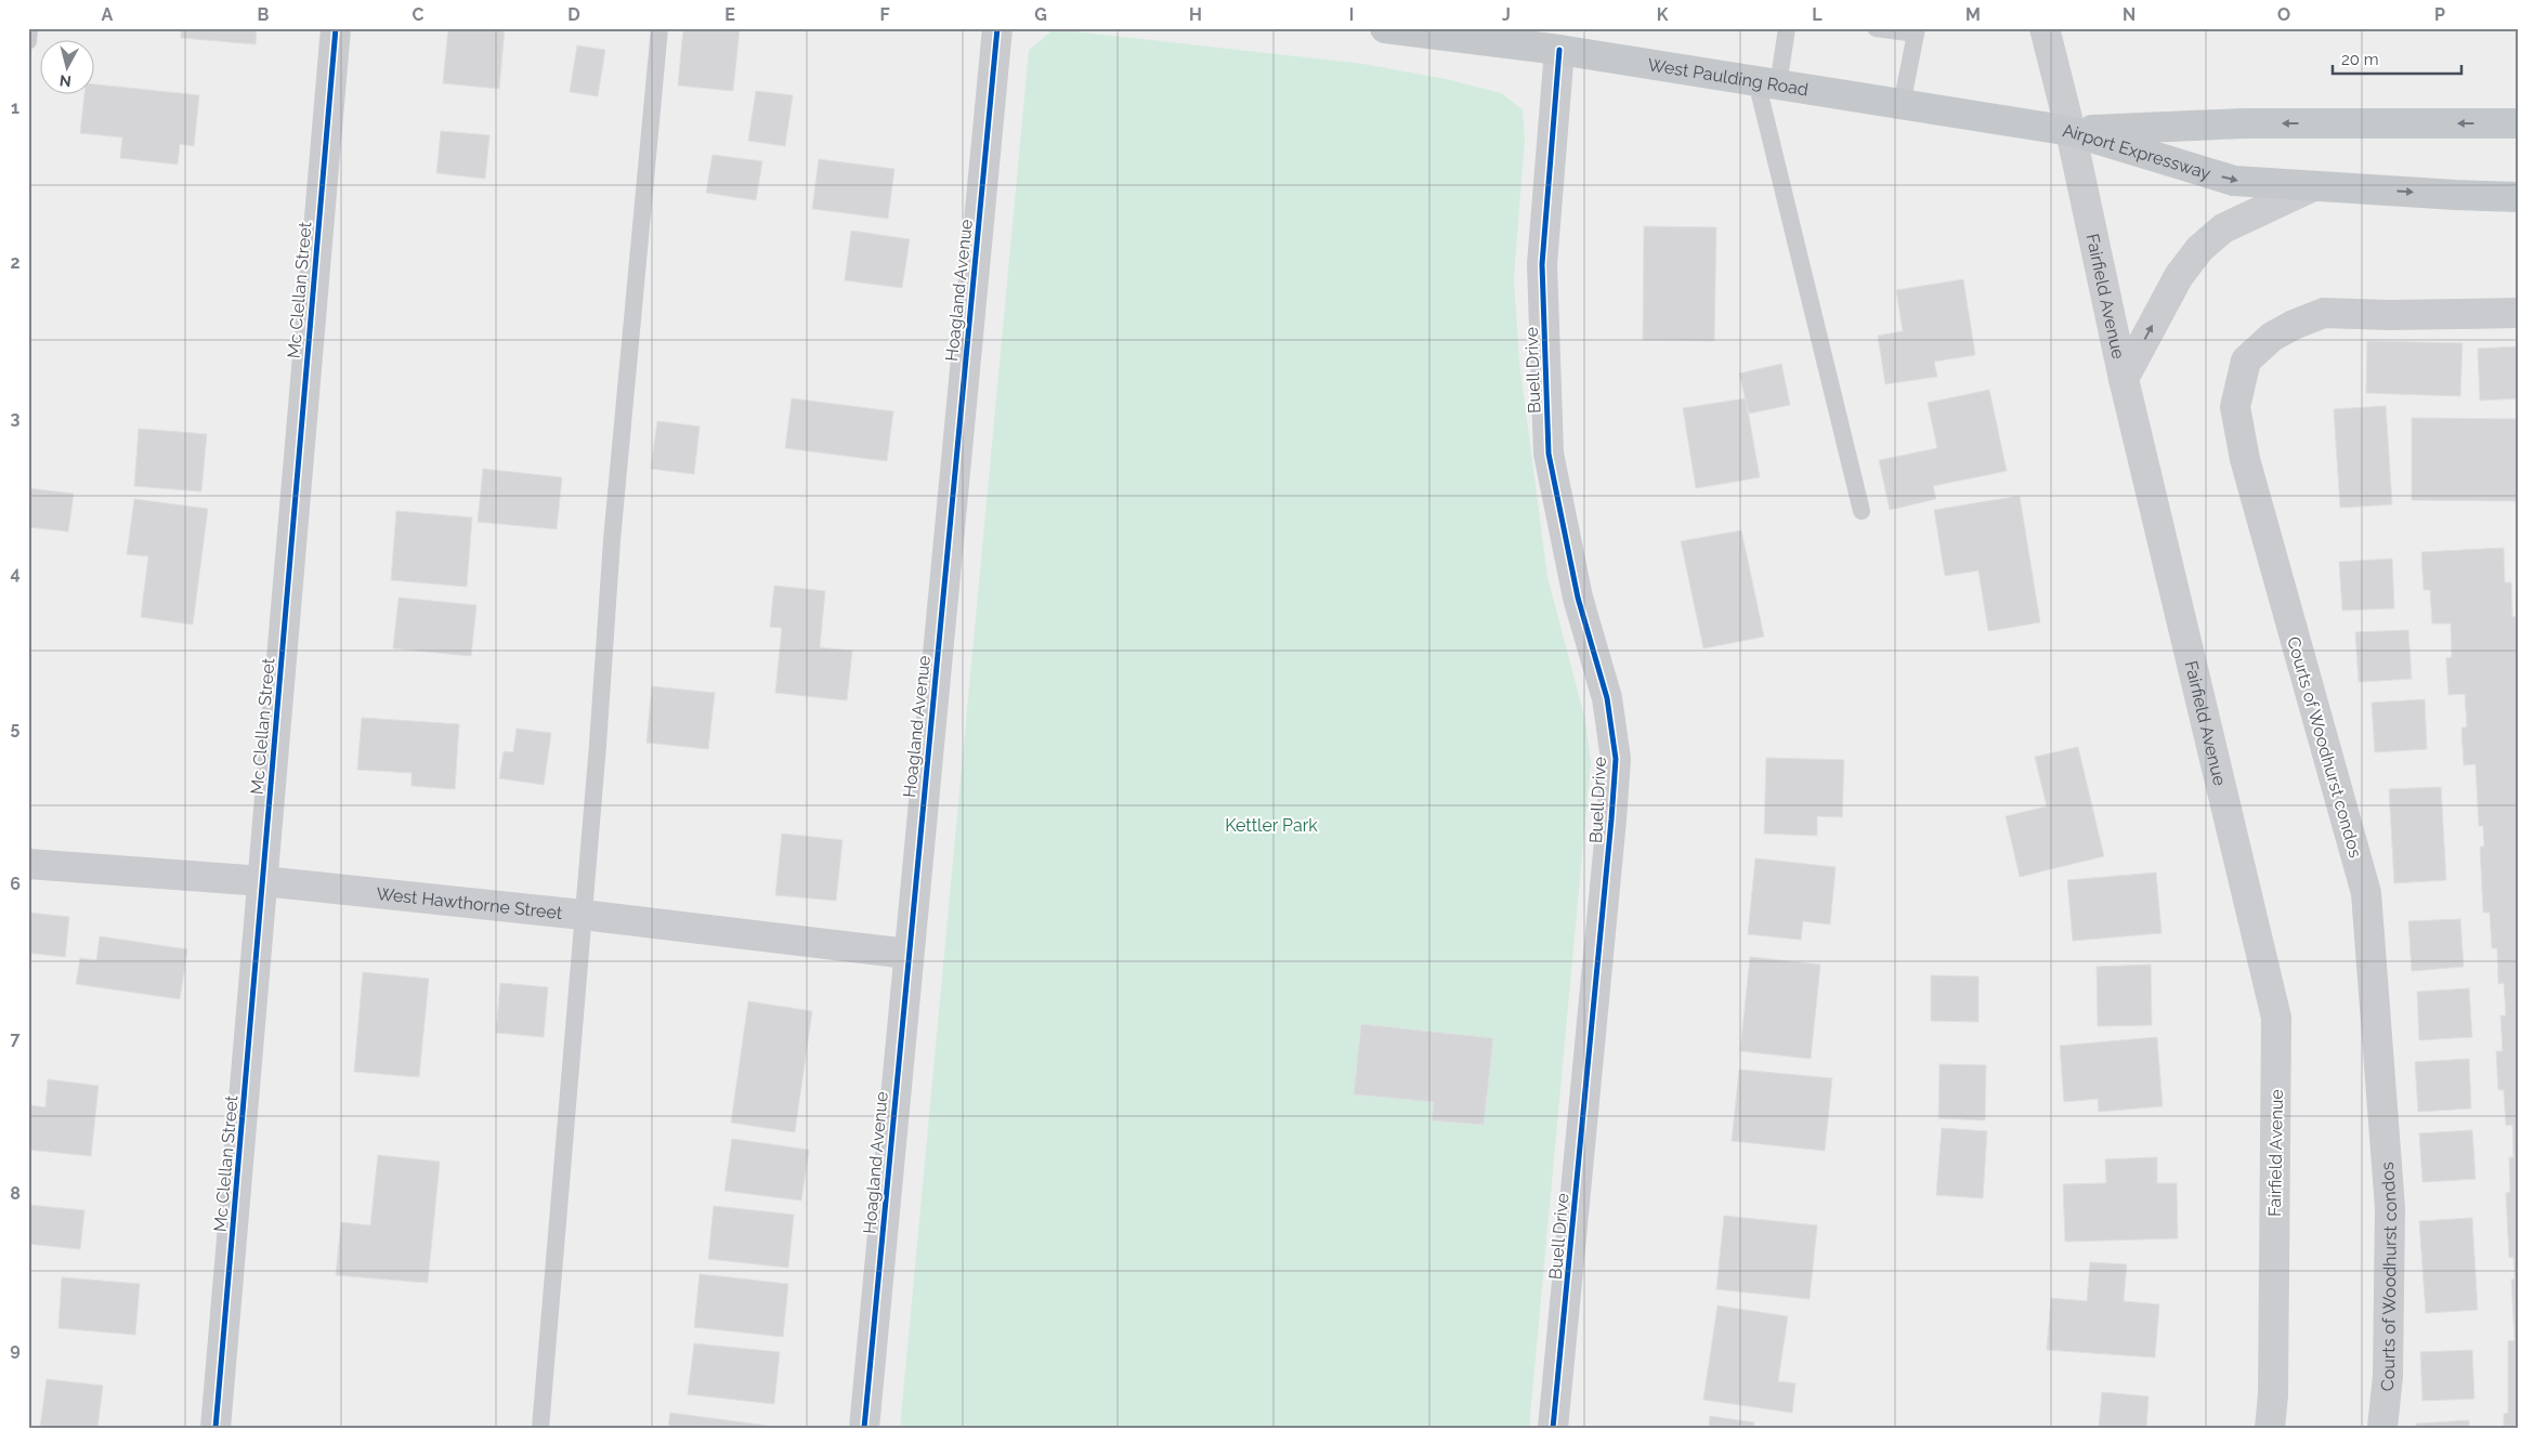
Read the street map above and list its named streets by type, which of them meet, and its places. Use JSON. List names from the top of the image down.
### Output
{
  "streets": {
    "main road": ["West Paulding Road", "Airport Expressway", "Fairfield Avenue"],
    "street": [
      "Mc Clellan Street",
      "Hoagland Avenue",
      "Buell Drive",
      "Courts of Woodhurst condos",
      "West Hawthorne Street"
    ]
  },
  "crossings": [
    ["West Paulding Road", "Airport Expressway"],
    ["West Paulding Road", "Fairfield Avenue"],
    ["West Paulding Road", "Buell Drive"],
    ["Airport Expressway", "Fairfield Avenue"],
    ["Mc Clellan Street", "West Hawthorne Street"],
    ["Hoagland Avenue", "West Hawthorne Street"]
  ],
  "parks": ["Kettler Park"],
  "scale_bar": "20 m",
  "north": "bottom",
  "grid": {
    "columns": [
      "A",
      "B",
      "C",
      "D",
      "E",
      "F",
      "G",
      "H",
      "I",
      "J",
      "K",
      "L",
      "M",
      "N",
      "O",
      "P"
    ],
    "rows": [
      "1",
      "2",
      "3",
      "4",
      "5",
      "6",
      "7",
      "8",
      "9"
    ]
  }
}
